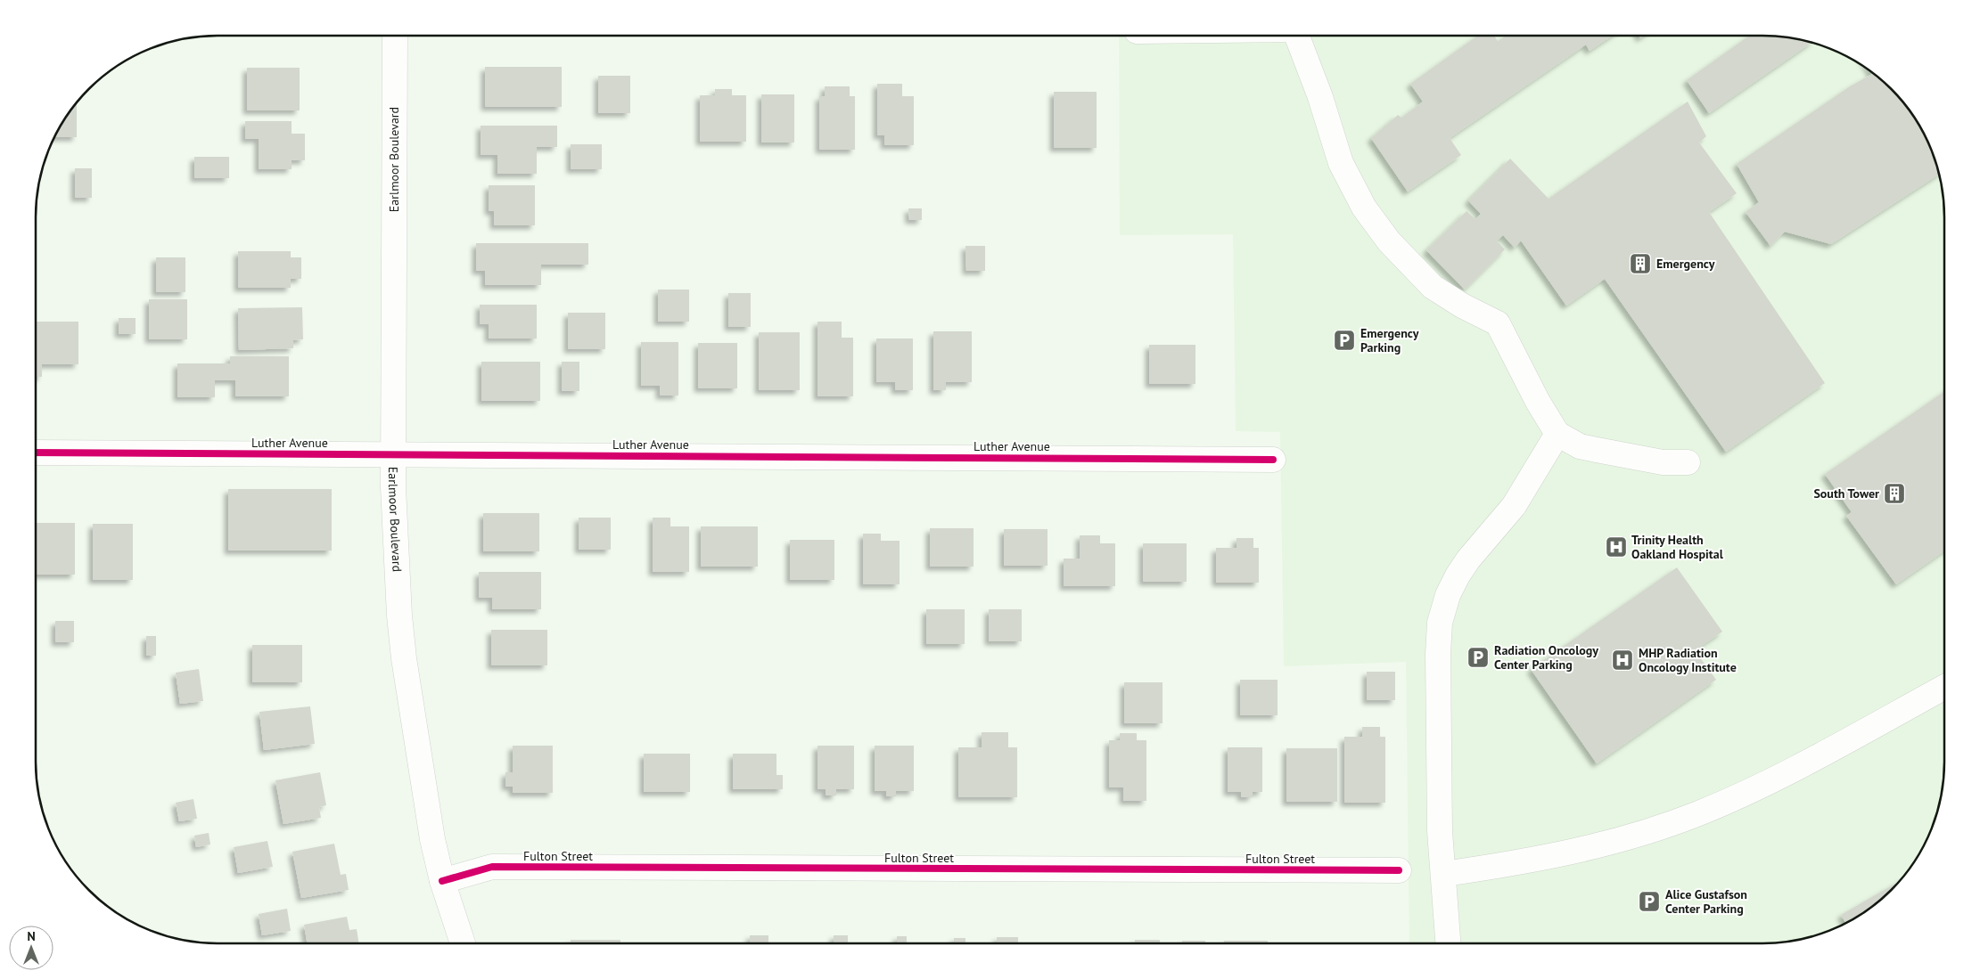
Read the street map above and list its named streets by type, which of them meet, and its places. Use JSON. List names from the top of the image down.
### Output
{
  "streets": {
    "street": ["Earlmoor Boulevard", "Luther Avenue", "Fulton Street"]
  },
  "crossings": [
    ["Earlmoor Boulevard", "Luther Avenue"],
    ["Earlmoor Boulevard", "Fulton Street"]
  ],
  "places": {
    "building": ["Emergency", "South Tower"],
    "parking": ["Emergency Parking", "Radiation Oncology Center Parking", "Alice Gustafson Center Parking"],
    "hospital": ["Trinity Health Oakland Hospital", "MHP Radiation Oncology Institute"]
  },
  "north": "top"
}
